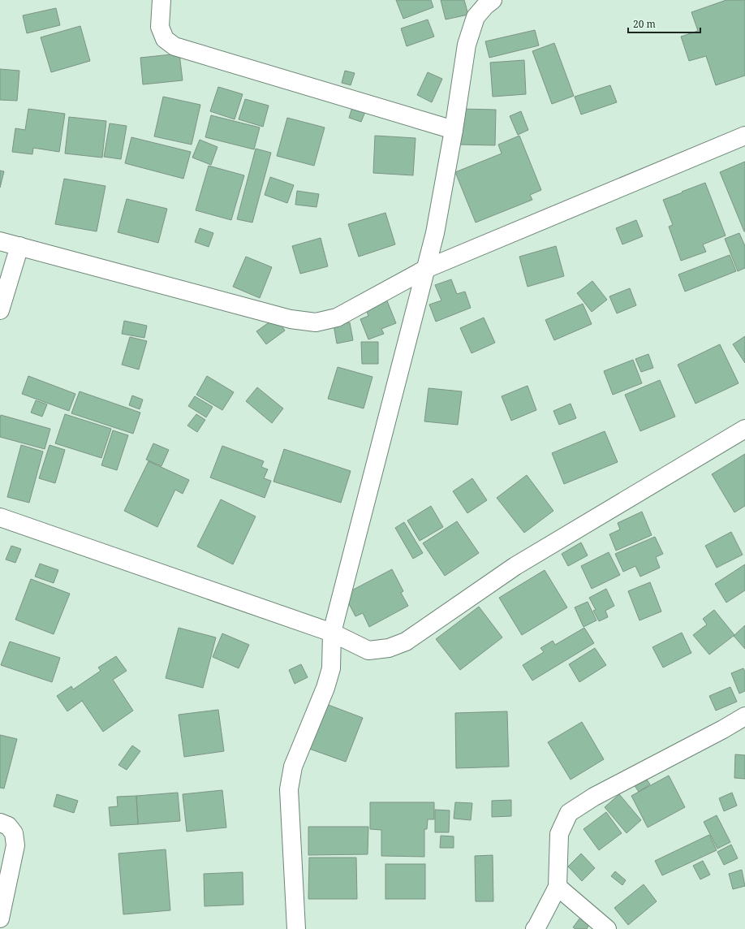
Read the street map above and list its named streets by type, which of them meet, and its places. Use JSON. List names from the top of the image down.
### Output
{
  "scale_bar": "20 m"
}
